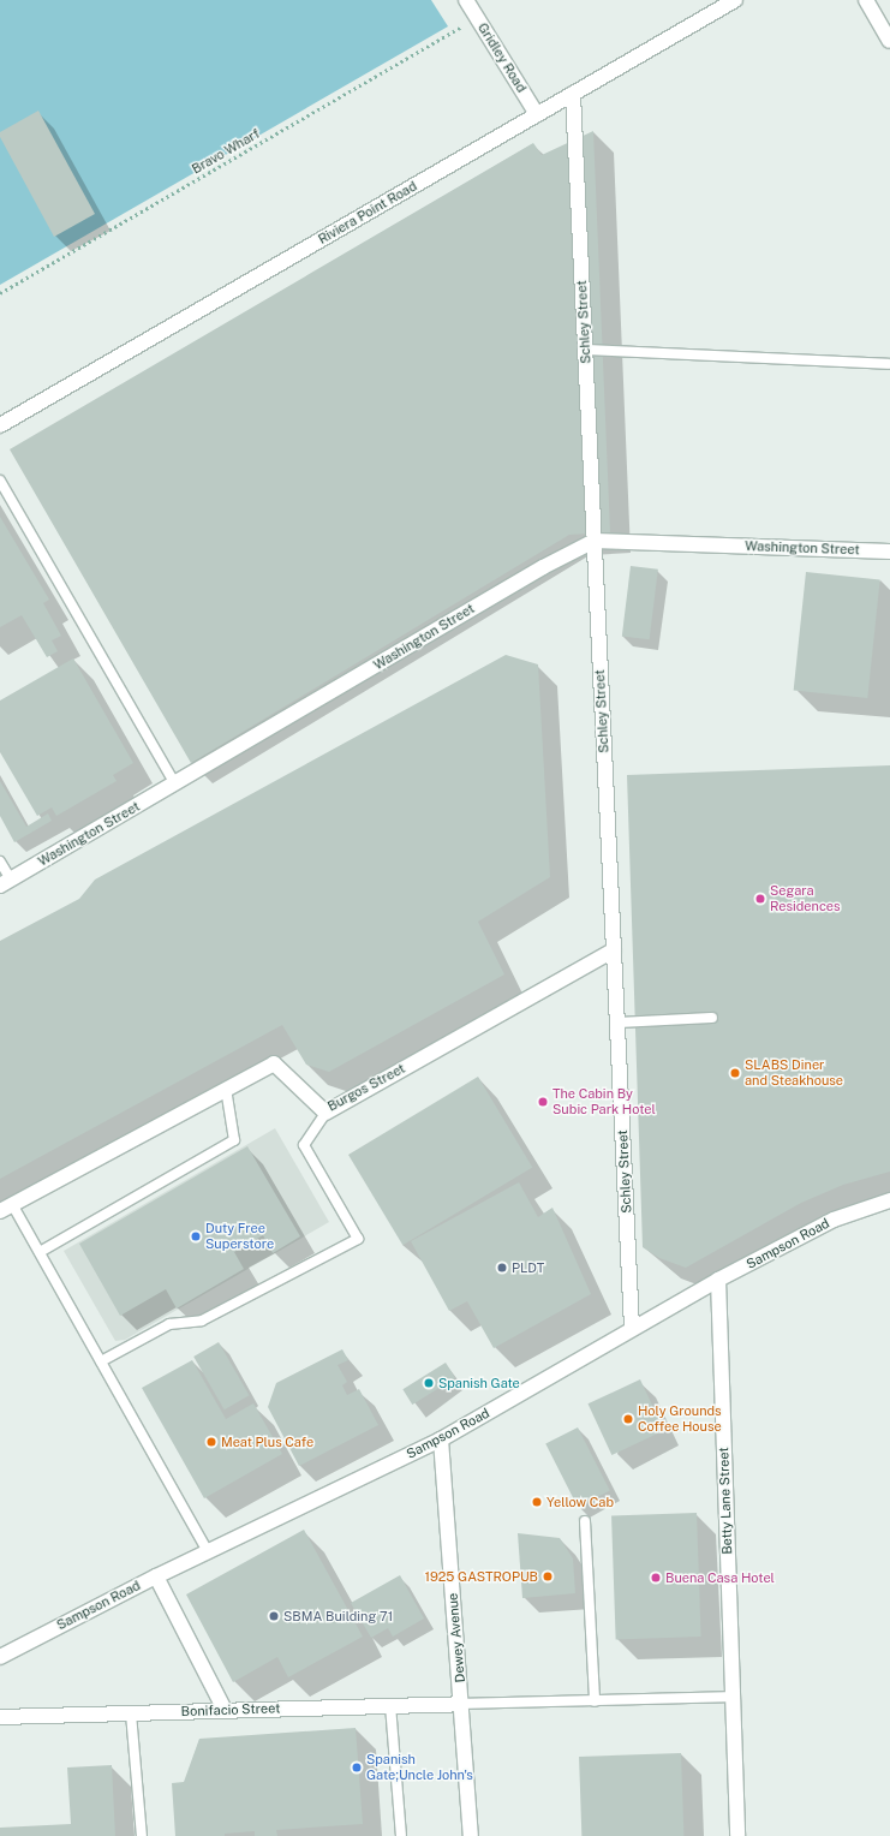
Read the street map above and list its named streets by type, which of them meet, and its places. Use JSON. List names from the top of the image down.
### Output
{
  "streets": {
    "street": [
      "Gridley Road",
      "Riviera Point Road",
      "Schley Street",
      "Washington Street",
      "Burgos Street",
      "Sampson Road",
      "Betty Lane Street",
      "Dewey Avenue",
      "Bonifacio Street"
    ],
    "path": ["Bravo Wharf"]
  },
  "crossings": [
    ["Gridley Road", "Riviera Point Road"],
    ["Riviera Point Road", "Schley Street"],
    ["Schley Street", "Washington Street"],
    ["Schley Street", "Burgos Street"],
    ["Schley Street", "Sampson Road"],
    ["Sampson Road", "Betty Lane Street"],
    ["Sampson Road", "Dewey Avenue"],
    ["Dewey Avenue", "Bonifacio Street"]
  ],
  "places": [
    "Segara Residences",
    "SLABS Diner and Steakhouse",
    "The Cabin By Subic Park Hotel",
    "Duty Free Superstore",
    "PLDT",
    "Spanish Gate",
    "Holy Grounds Coffee House",
    "Meat Plus Cafe",
    "Yellow Cab",
    "1925 GASTROPUB",
    "Buena Casa Hotel",
    "SBMA Building 71",
    "Spanish Gate;Uncle John's"
  ]
}
